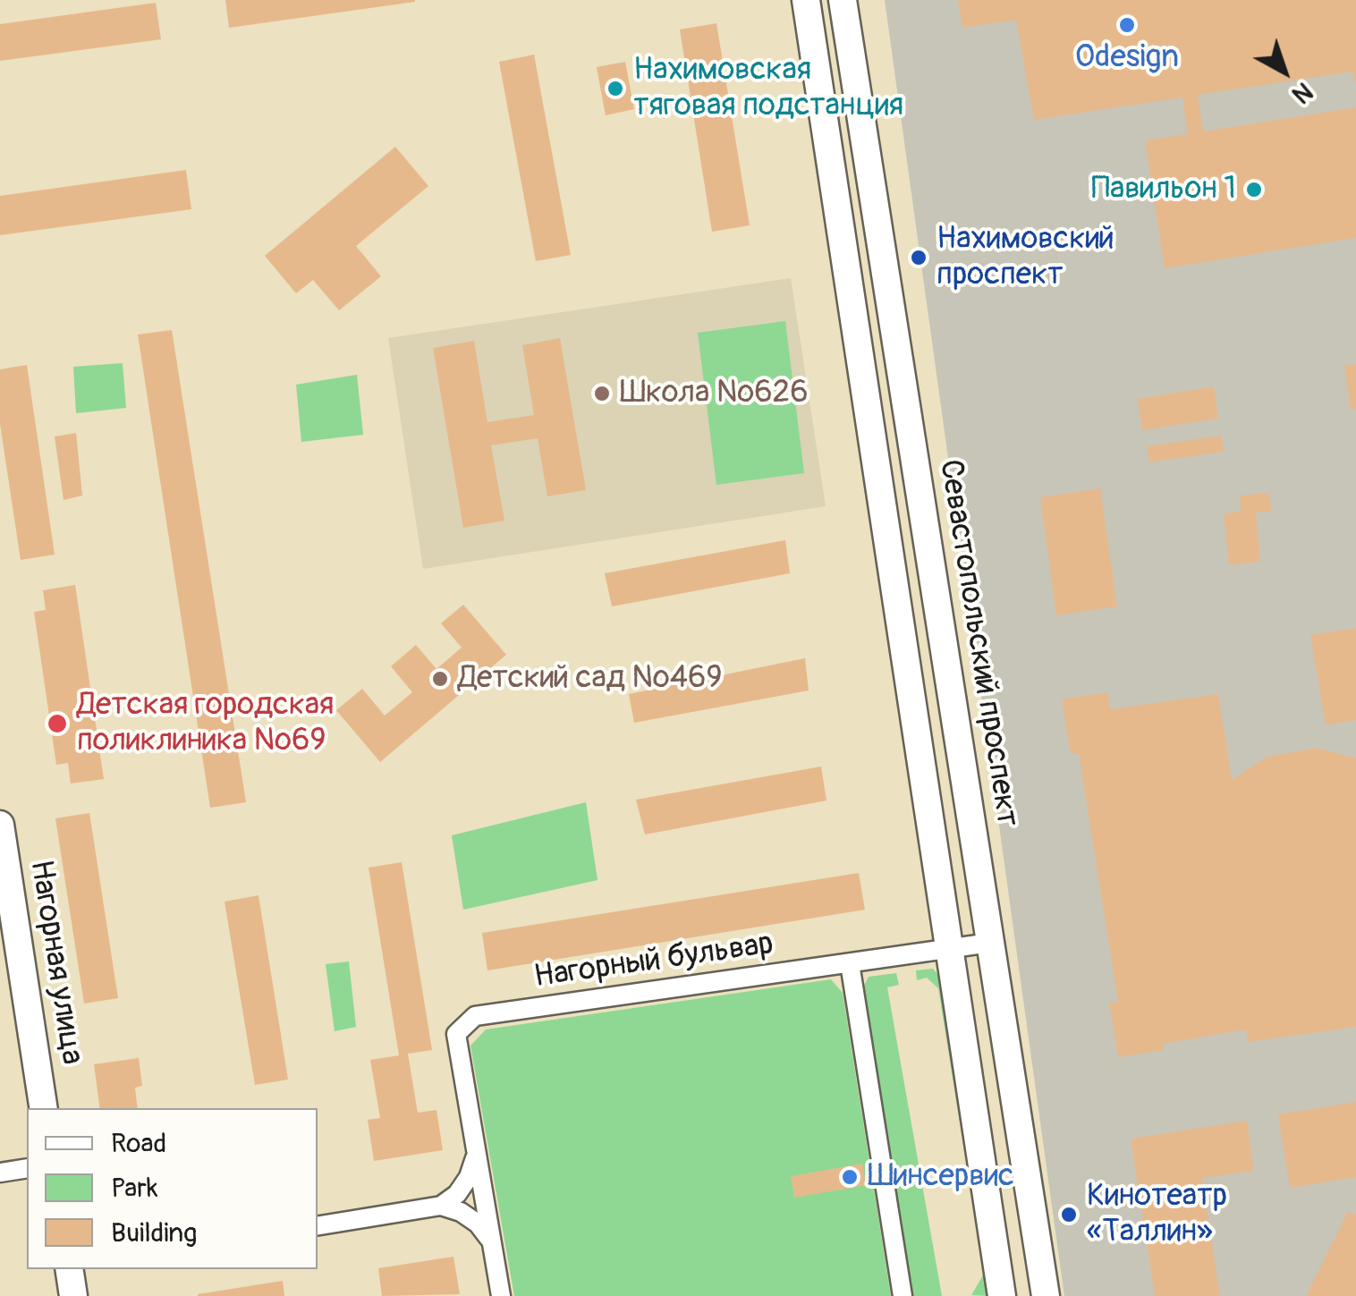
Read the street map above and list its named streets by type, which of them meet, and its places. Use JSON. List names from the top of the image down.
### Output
{
  "streets": {
    "main road": ["Севастопольский проспект", "Нагорная улица"],
    "street": ["Нагорный бульвар"]
  },
  "crossings": [
    ["Севастопольский проспект", "Нагорный бульвар"]
  ],
  "places": [
    "Odesign",
    "Нахимовская тяговая подстанция",
    "Павильон 1",
    "Нахимовский проспект",
    "Школа №626",
    "Детский сад №469",
    "Детская городская поликлиника №69",
    "Шинсервис",
    "Кинотеатр «Таллин»"
  ],
  "legend": ["Road", "Park", "Building"],
  "north": "bottom right"
}
